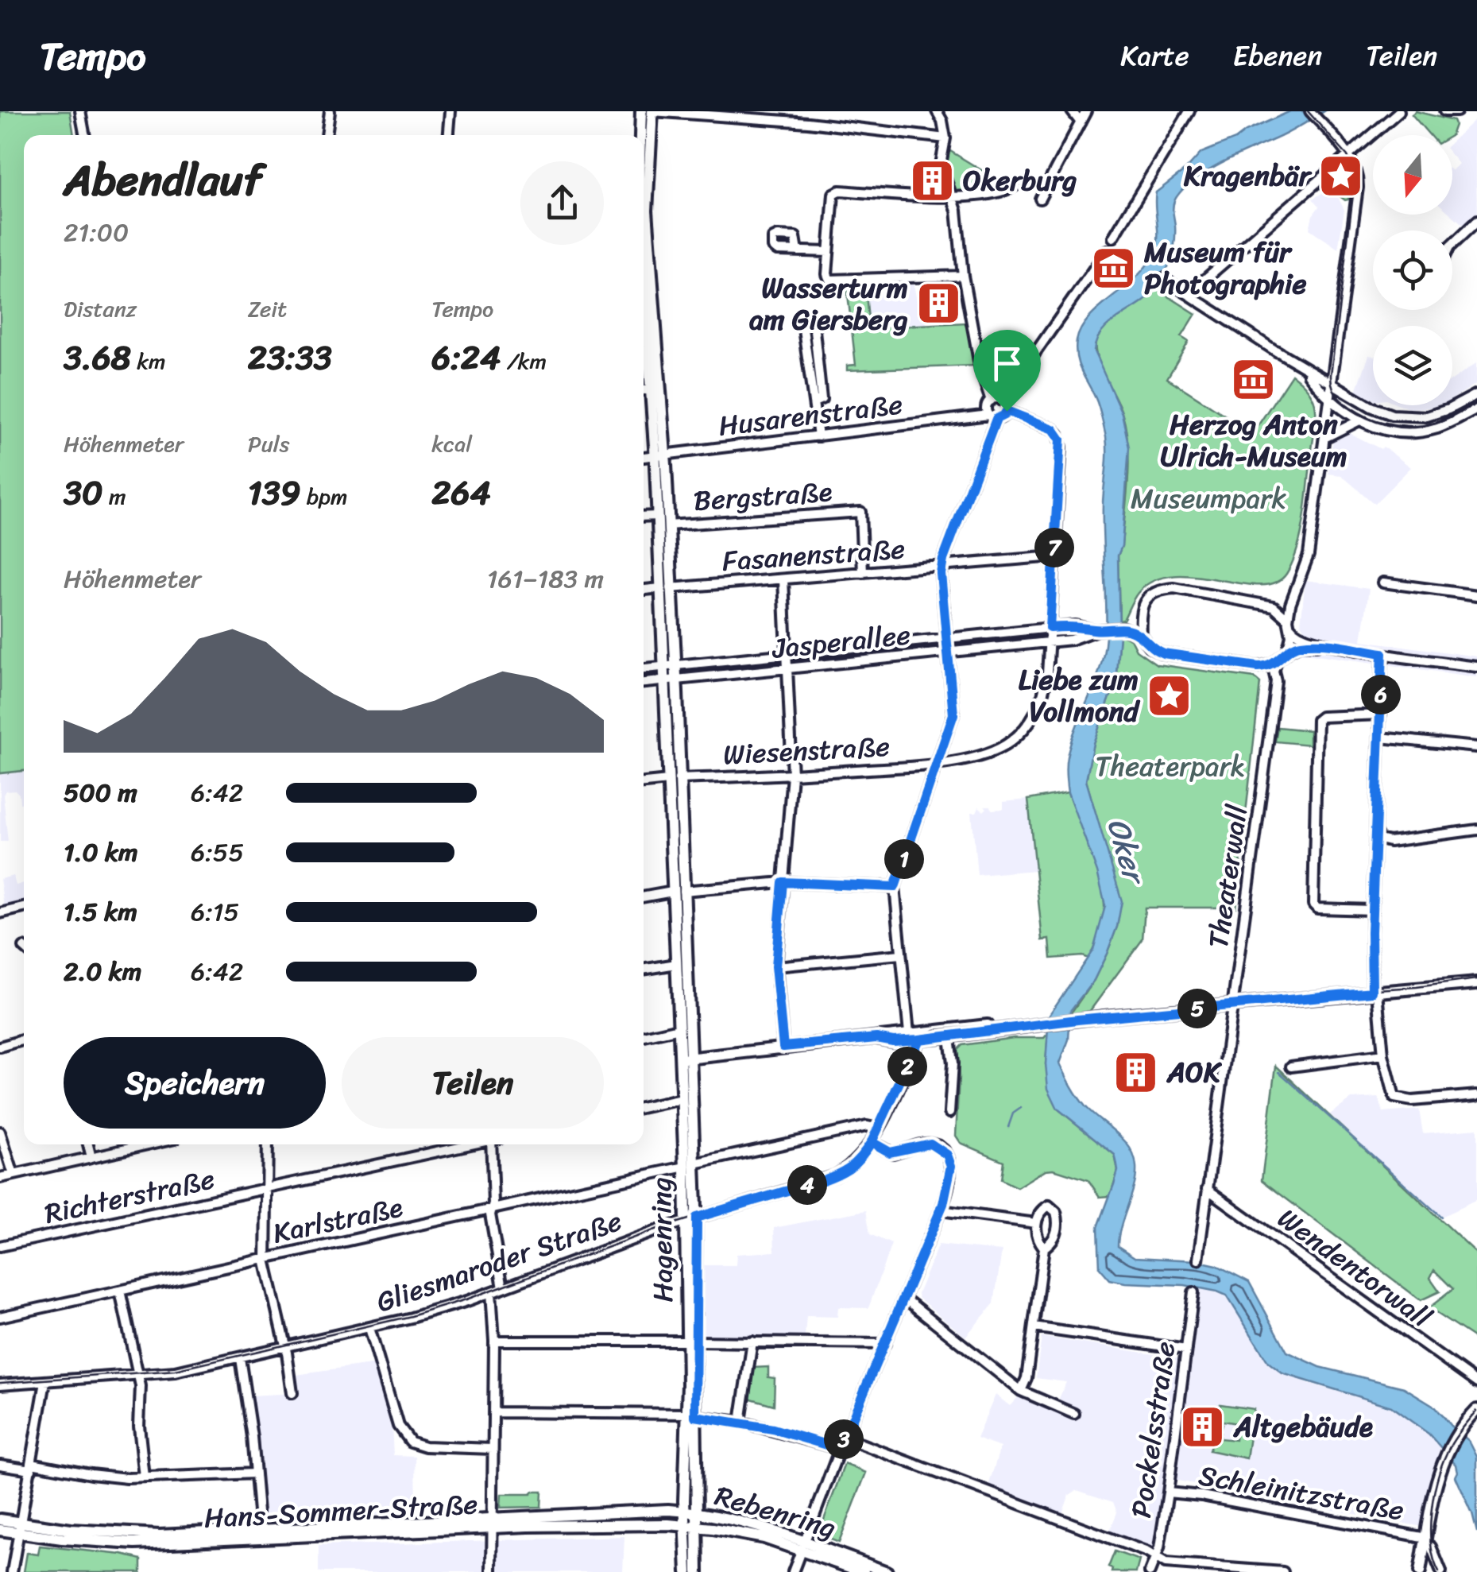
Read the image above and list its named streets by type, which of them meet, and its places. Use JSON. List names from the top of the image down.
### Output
{
  "streets": {
    "main road": ["Hagenring", "Hans-Sommer-Straße", "Rebenring"],
    "street": [
      "Husarenstraße",
      "Bergstraße",
      "Fasanenstraße",
      "Jasperallee",
      "Wiesenstraße",
      "Theaterwall",
      "Richterstraße",
      "Karlstraße",
      "Gliesmaroder Straße",
      "Wendentorwall",
      "Pockelsstraße",
      "Schleinitzstraße"
    ]
  },
  "crossings": [
    ["Husarenstraße", "Wiesenstraße"],
    ["Bergstraße", "Fasanenstraße"],
    ["Fasanenstraße", "Wiesenstraße"],
    ["Jasperallee", "Wiesenstraße"],
    ["Jasperallee", "Hagenring"],
    ["Wiesenstraße", "Hagenring"],
    ["Theaterwall", "Wendentorwall"],
    ["Karlstraße", "Hagenring"],
    ["Karlstraße", "Gliesmaroder Straße"],
    ["Hagenring", "Gliesmaroder Straße"],
    ["Hagenring", "Hans-Sommer-Straße"],
    ["Hagenring", "Rebenring"],
    ["Pockelsstraße", "Schleinitzstraße"],
    ["Hans-Sommer-Straße", "Rebenring"]
  ],
  "water": ["Oker"],
  "parks": ["Museumpark", "Theaterpark"],
  "places": {
    "place": ["Kragenbär", "Liebe zum Vollmond"],
    "building": [
      "Okerburg",
      "Wasserturm am Giersberg",
      "AOK",
      "Altgebäude"
    ],
    "museum": ["Museum für Photographie", "Herzog Anton Ulrich-Museum"]
  },
  "north": "bottom",
  "page": {
    "header": "Tempo",
    "nav": ["Karte", "Ebenen", "Teilen"],
    "heading": ["Abendlauf", "21:00"],
    "stats": [
      ["Distanz", "3.68 km"],
      ["Zeit", "23:33"],
      ["Tempo", "6:24 /km"],
      ["Höhenmeter", "30 m"],
      ["Puls", "139 bpm"],
      ["kcal", "264"]
    ],
    "pins": [
      "7",
      "6",
      "1",
      "5",
      "2",
      "4",
      "3"
    ],
    "chart": ["Höhenmeter", "161–183 m"],
    "list": [
      {
        "name": "500 m",
        "note": "6:42"
      },
      {
        "name": "1.0 km",
        "note": "6:55"
      },
      {
        "name": "1.5 km",
        "note": "6:15"
      },
      {
        "name": "2.0 km",
        "note": "6:42"
      }
    ],
    "buttons": ["Speichern", "Teilen"]
  }
}
